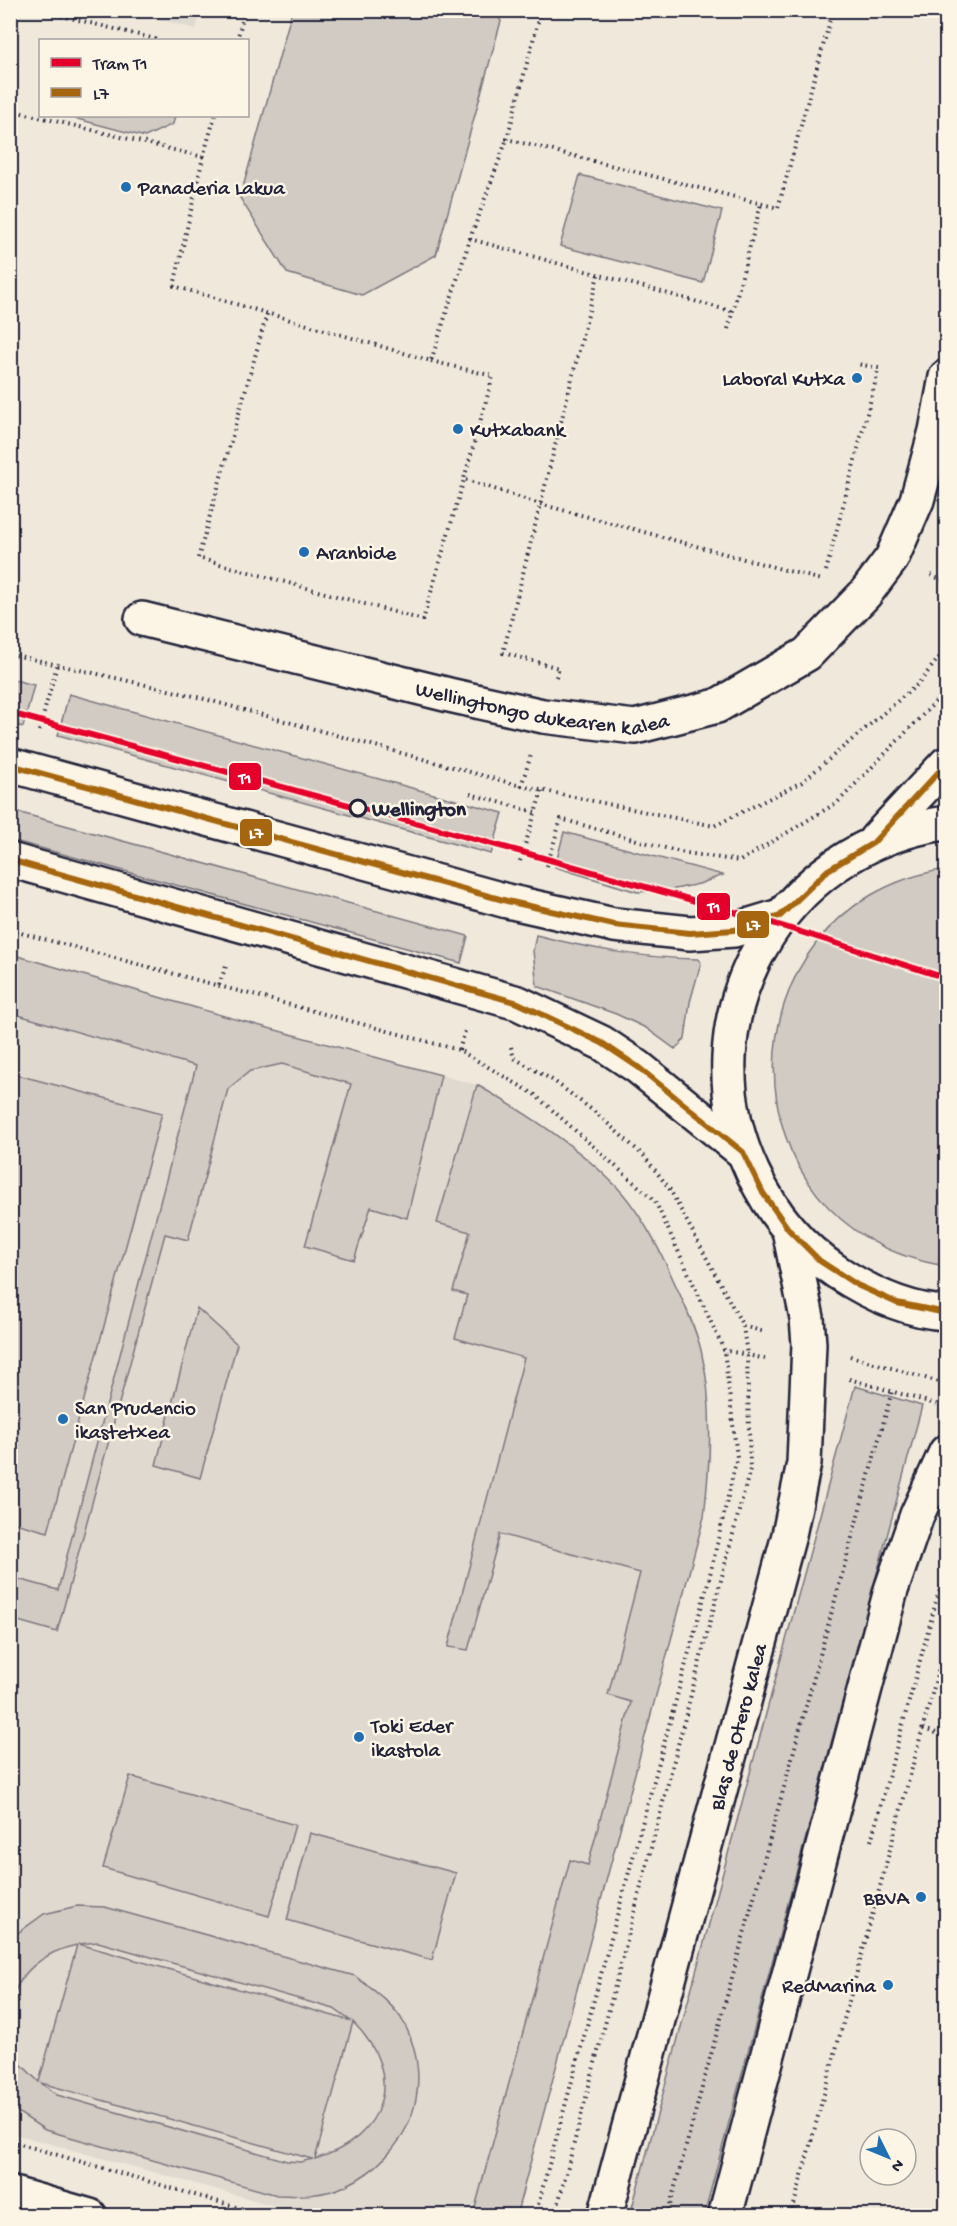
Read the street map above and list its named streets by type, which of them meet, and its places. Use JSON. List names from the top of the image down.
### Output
{
  "streets": {
    "street": ["Wellingtongo dukearen kalea", "Blas de Otero kalea"]
  },
  "places": [
    "Panaderia Lakua",
    "Laboral Kutxa",
    "Kutxabank",
    "Aranbide",
    "Wellington",
    "San Prudencio ikastetxea",
    "Toki Eder ikastola",
    "BBVA",
    "RedMarina"
  ],
  "lines": ["tram line T1", "transit line L7"],
  "legend": ["Tram T1", "L7"],
  "north": "bottom right"
}
